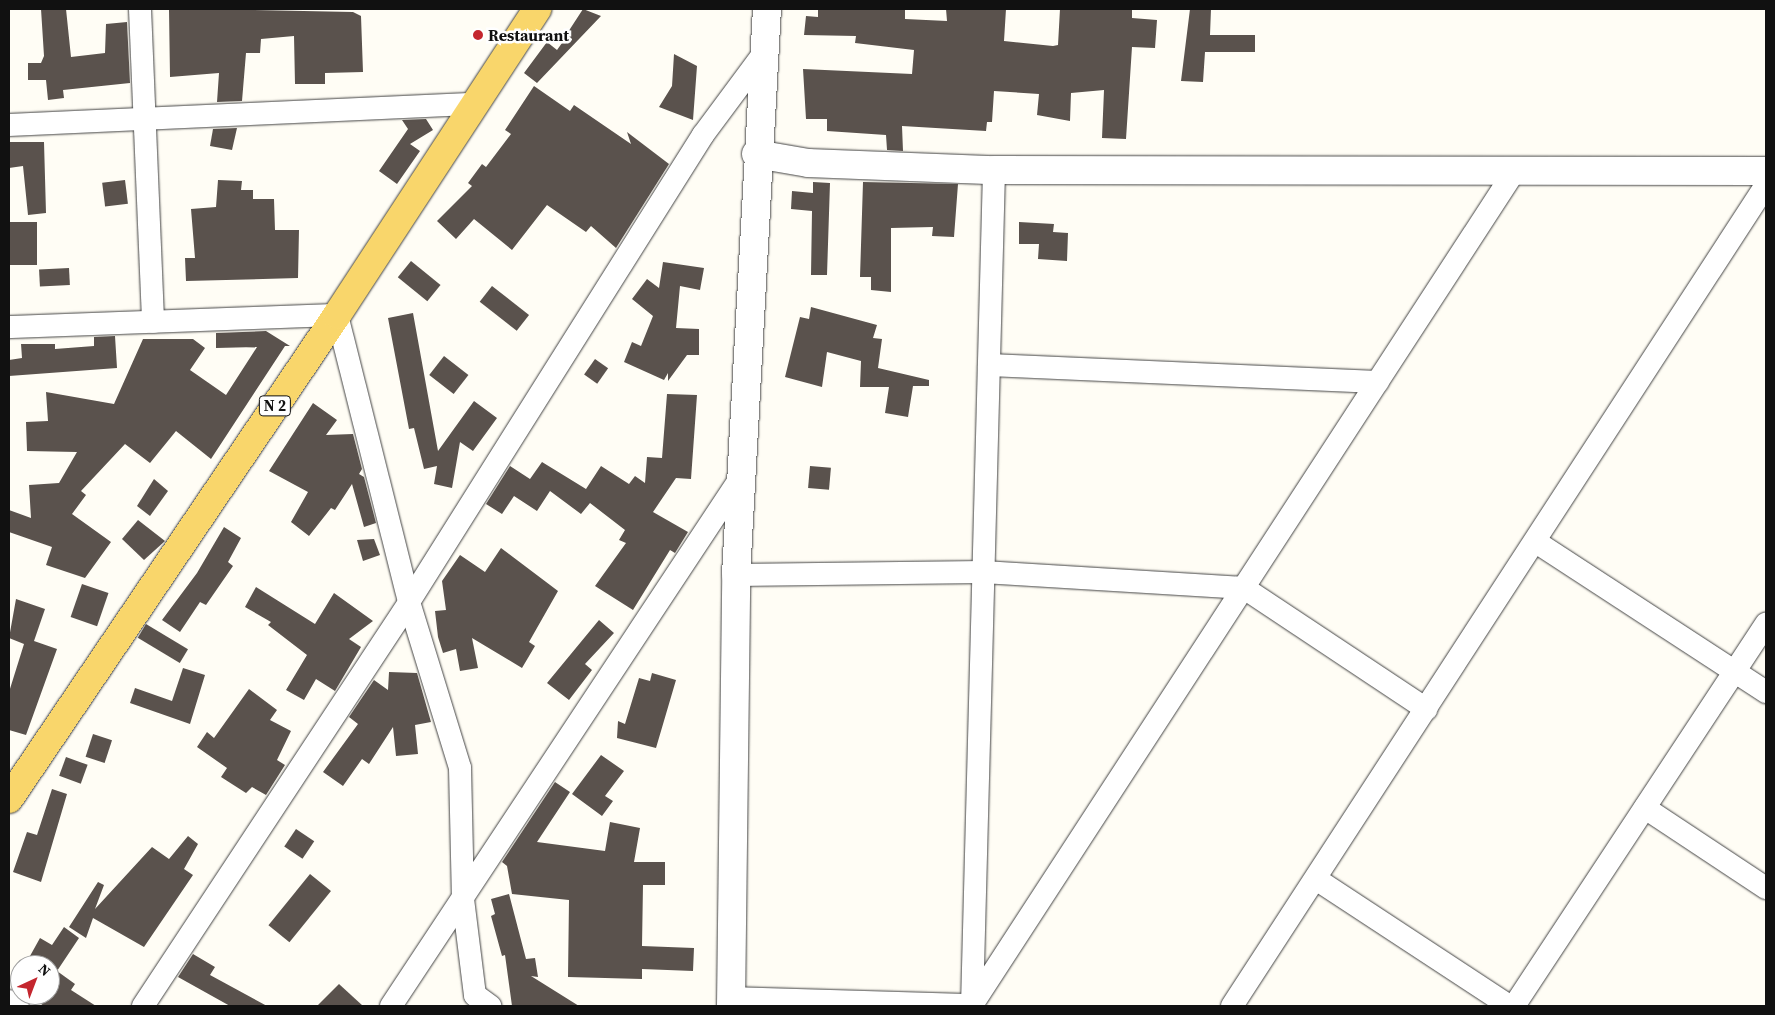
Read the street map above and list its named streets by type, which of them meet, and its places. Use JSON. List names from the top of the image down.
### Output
{
  "streets": {
    "main road": ["N 2"]
  },
  "places": ["Restaurant"],
  "north": "top right"
}
